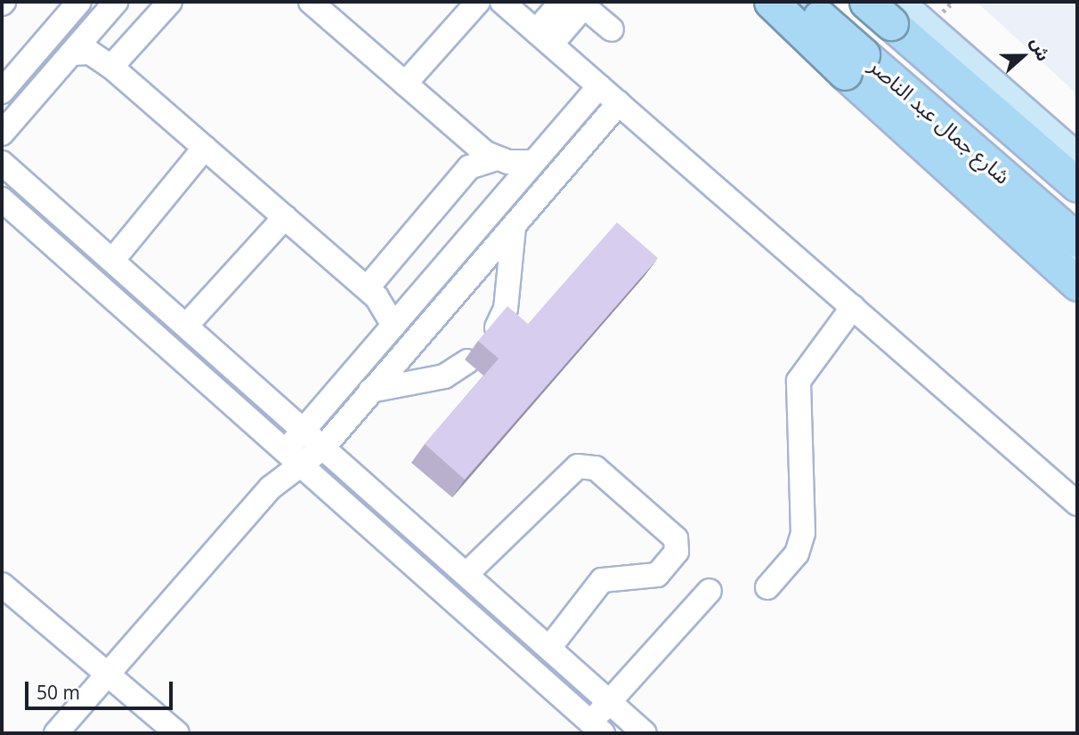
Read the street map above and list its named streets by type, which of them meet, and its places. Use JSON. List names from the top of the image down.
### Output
{
  "streets": {
    "highway": ["شارع جمال عبد الناصر"]
  },
  "scale_bar": "50 m",
  "north": "right"
}
